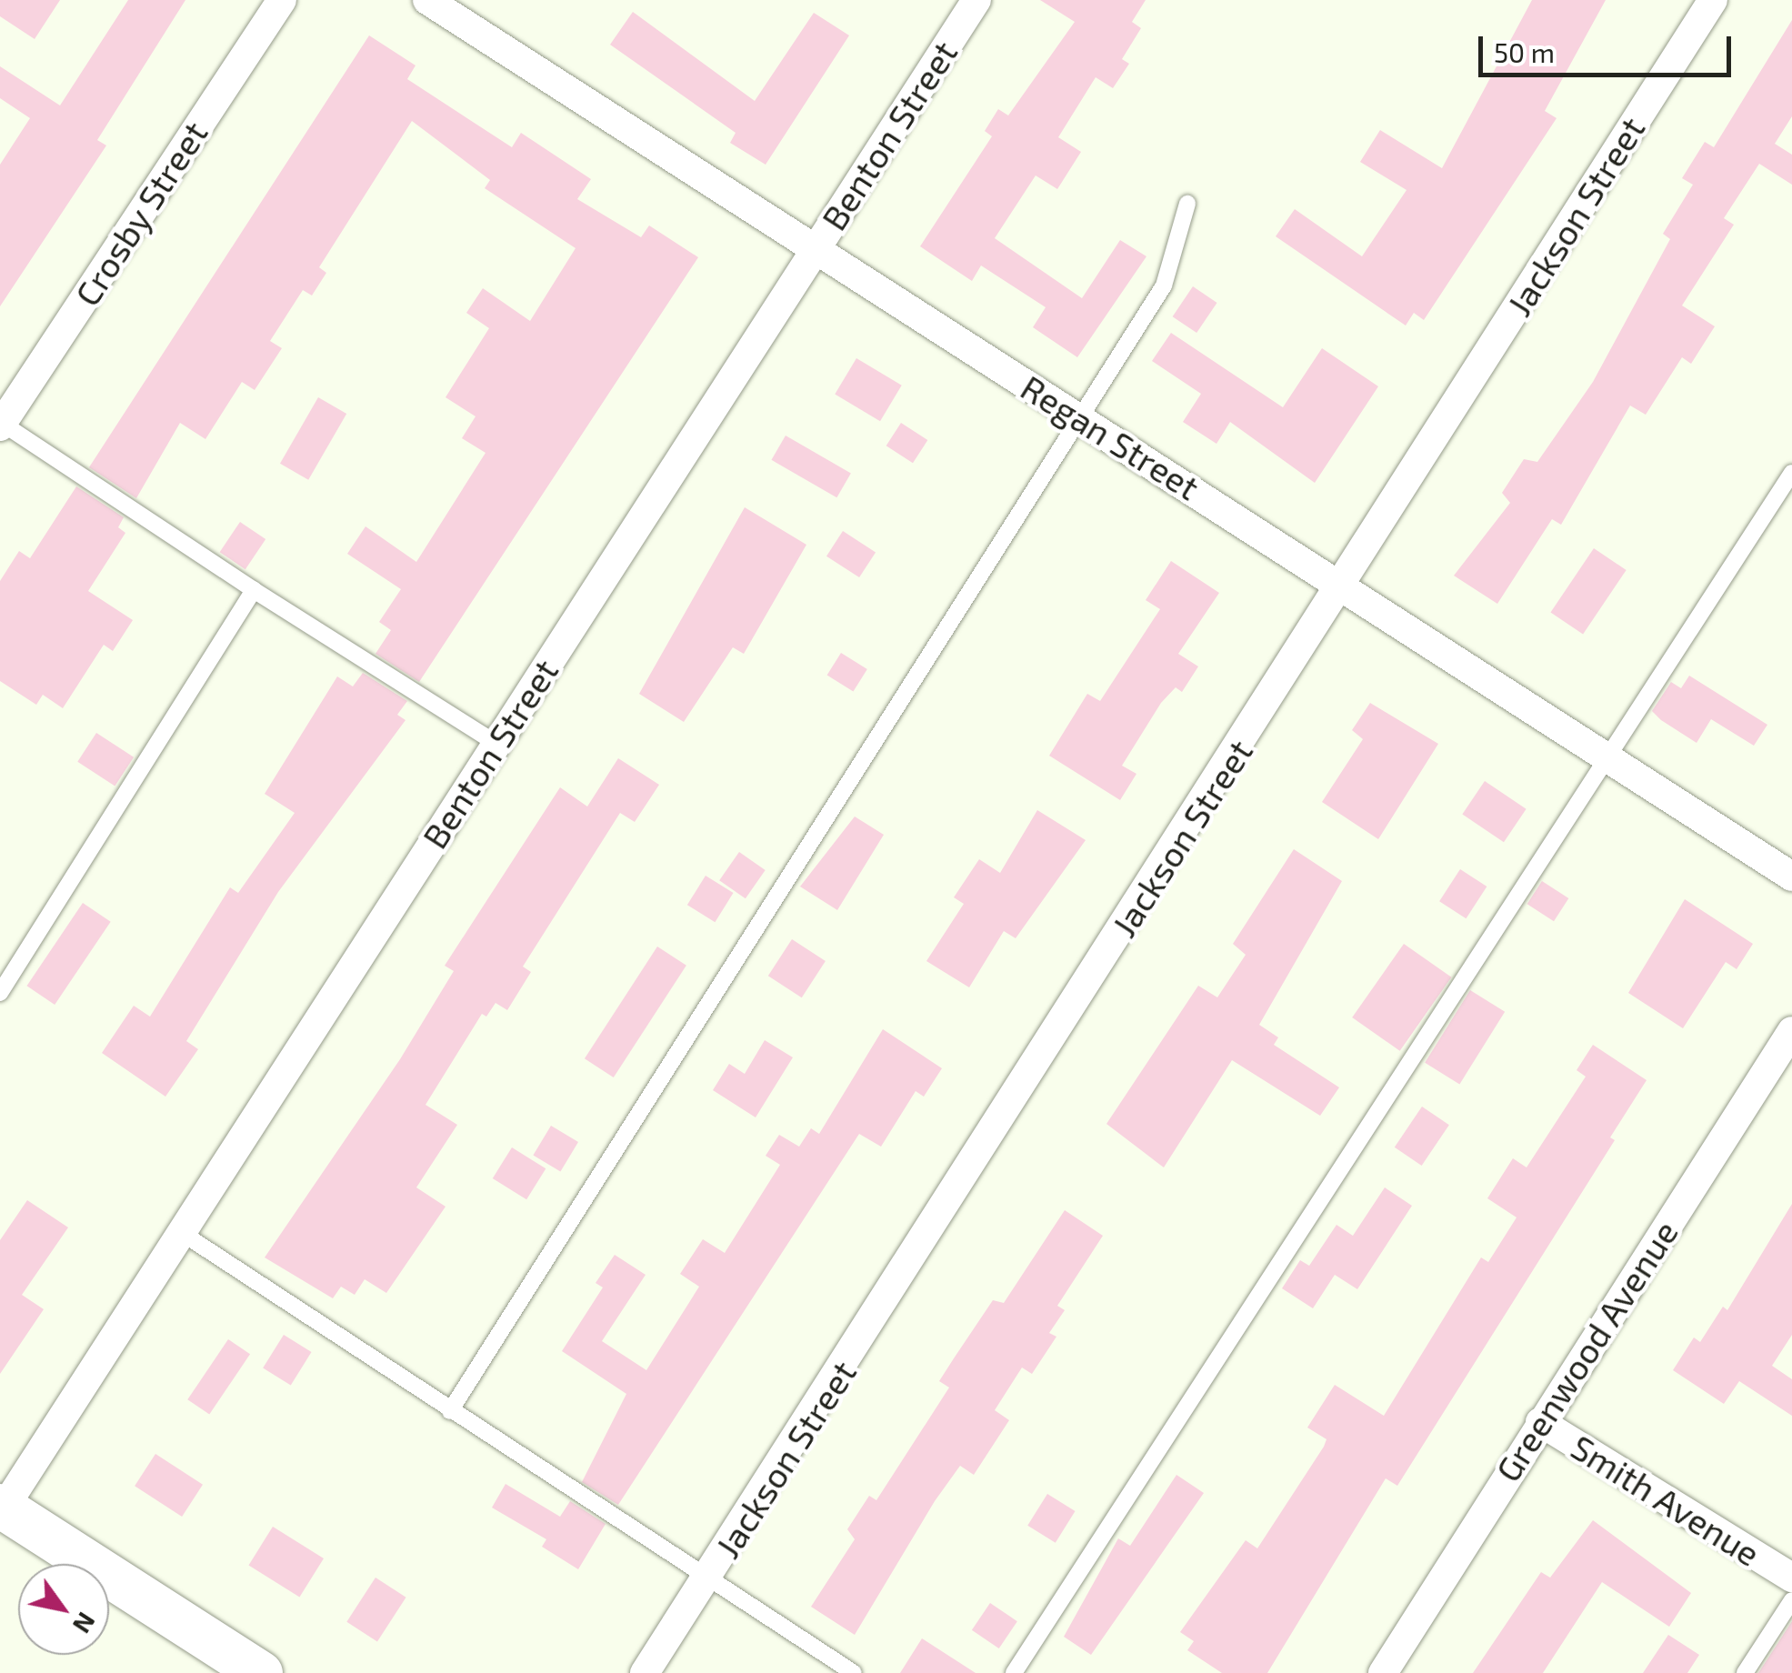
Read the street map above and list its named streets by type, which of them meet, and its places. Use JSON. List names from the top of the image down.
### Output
{
  "streets": {
    "street": [
      "Benton Street",
      "Crosby Street",
      "Jackson Street",
      "Regan Street",
      "Greenwood Avenue",
      "Smith Avenue"
    ]
  },
  "crossings": [
    ["Benton Street", "Regan Street"],
    ["Jackson Street", "Regan Street"],
    ["Greenwood Avenue", "Smith Avenue"]
  ],
  "scale_bar": "50 m",
  "north": "bottom right"
}
